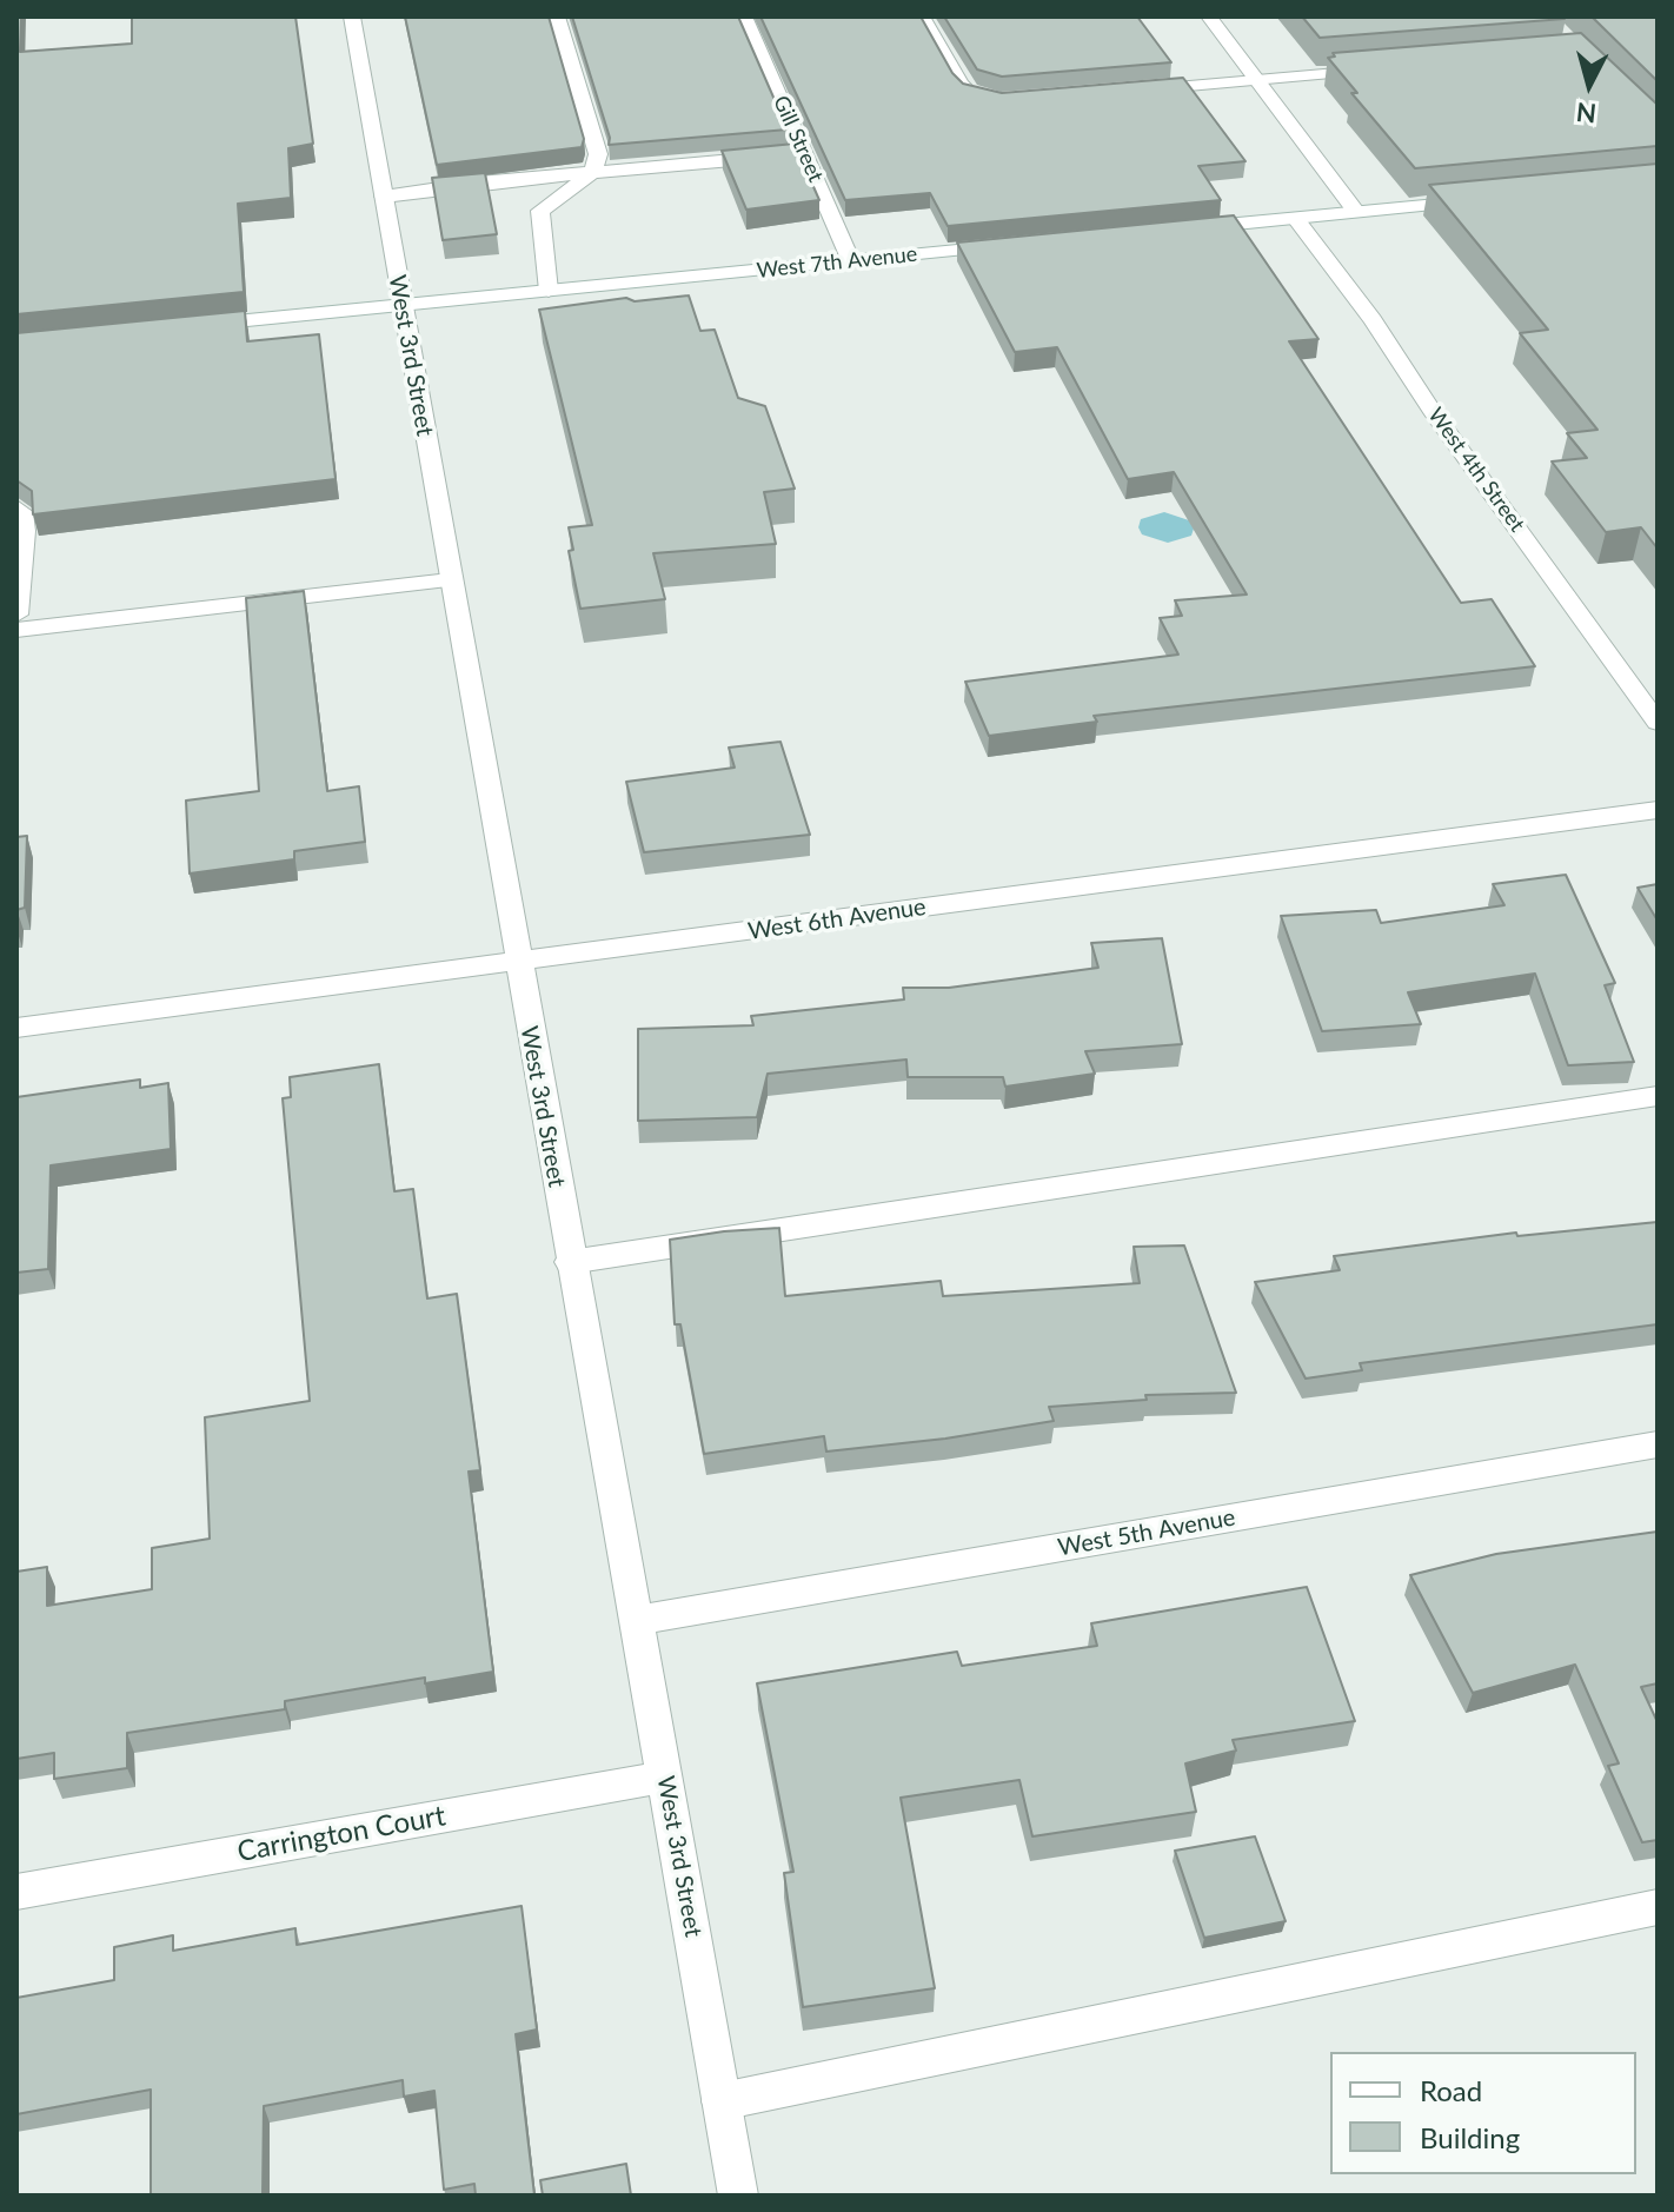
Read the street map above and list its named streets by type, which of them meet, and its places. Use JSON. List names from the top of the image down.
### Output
{
  "streets": {
    "street": [
      "Gill Street",
      "West 7th Avenue",
      "West 3rd Street",
      "West 4th Street",
      "West 6th Avenue",
      "West 5th Avenue",
      "Carrington Court"
    ]
  },
  "crossings": [
    ["Gill Street", "West 7th Avenue"],
    ["West 7th Avenue", "West 3rd Street"],
    ["West 3rd Street", "West 6th Avenue"],
    ["West 3rd Street", "West 5th Avenue"],
    ["West 3rd Street", "Carrington Court"]
  ],
  "legend": ["Road", "Building"],
  "north": "bottom"
}
